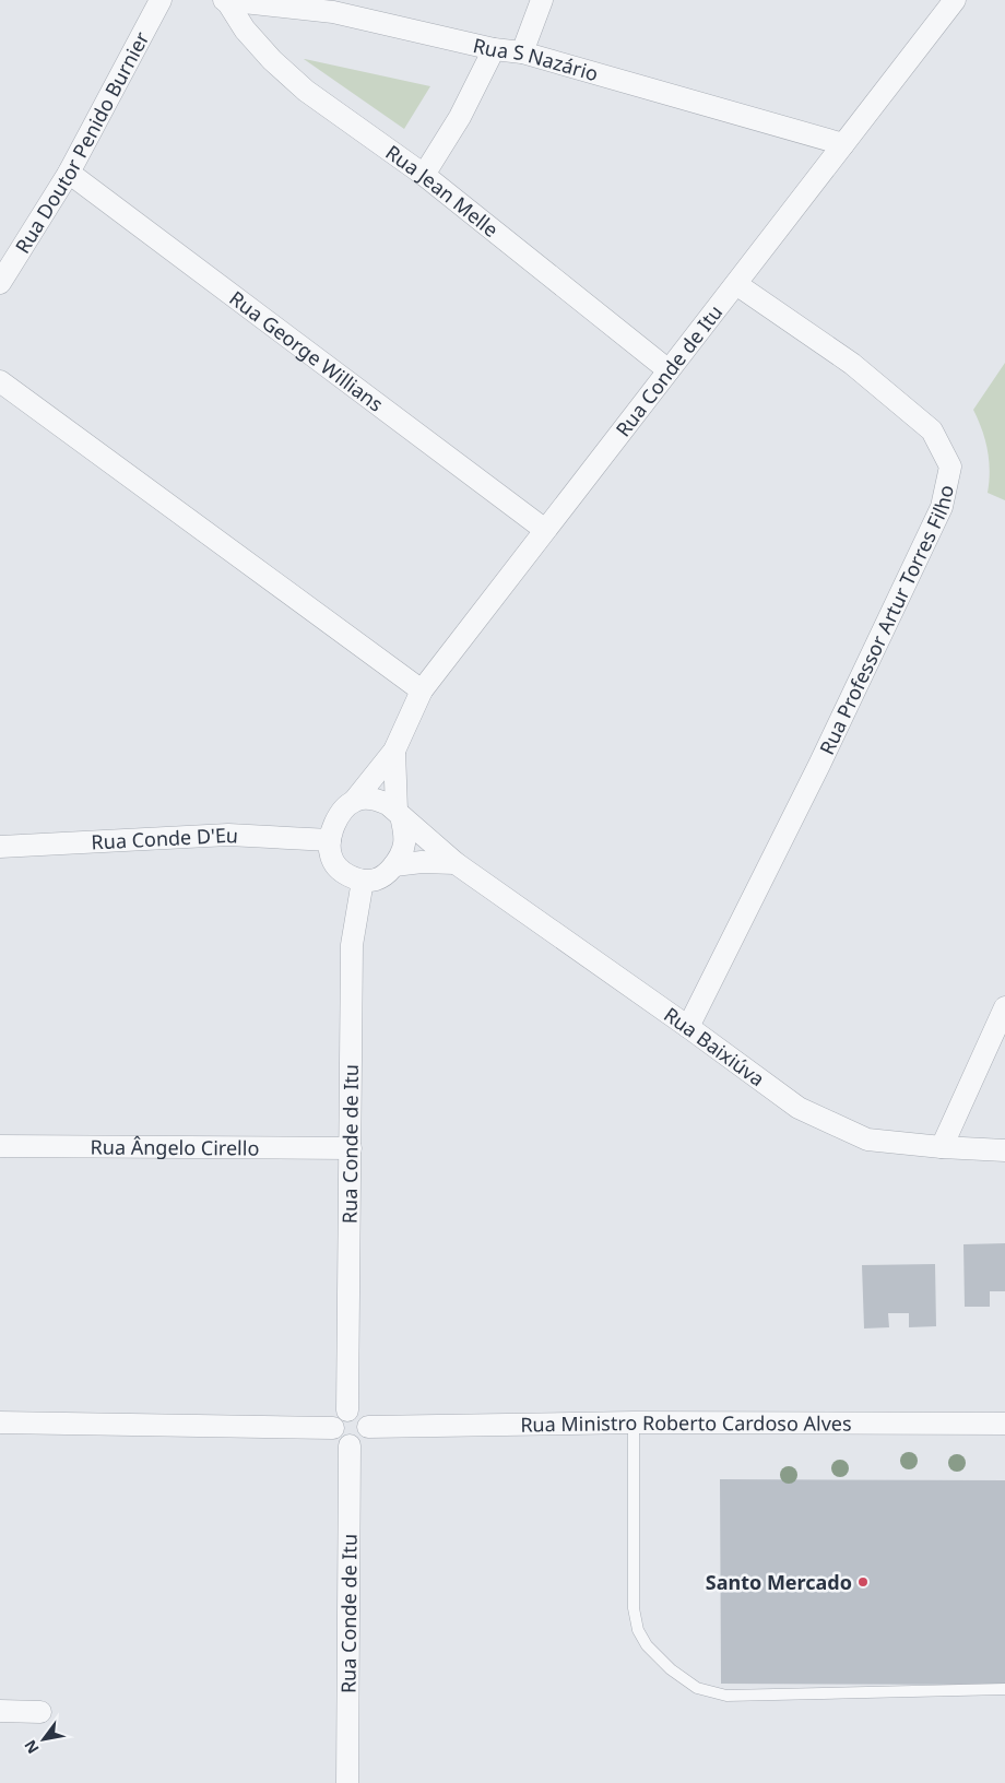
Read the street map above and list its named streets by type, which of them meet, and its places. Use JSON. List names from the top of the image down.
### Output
{
  "streets": {
    "street": [
      "Rua S Nazário",
      "Rua Doutor Penido Burnier",
      "Rua Jean Melle",
      "Rua George Willians",
      "Rua Conde de Itu",
      "Rua Professor Artur Torres Filho",
      "Rua Conde D'Eu",
      "Rua Baixiúva",
      "Rua Ângelo Cirello",
      "Rua Ministro Roberto Cardoso Alves"
    ]
  },
  "crossings": [
    ["Rua S Nazário", "Rua Jean Melle"],
    ["Rua S Nazário", "Rua Conde de Itu"],
    ["Rua Doutor Penido Burnier", "Rua George Willians"],
    ["Rua Jean Melle", "Rua Conde de Itu"],
    ["Rua George Willians", "Rua Conde de Itu"],
    ["Rua Conde de Itu", "Rua Professor Artur Torres Filho"],
    ["Rua Conde de Itu", "Rua Conde D'Eu"],
    ["Rua Conde de Itu", "Rua Ângelo Cirello"],
    ["Rua Conde de Itu", "Rua Ministro Roberto Cardoso Alves"],
    ["Rua Professor Artur Torres Filho", "Rua Baixiúva"]
  ],
  "places": ["Santo Mercado"],
  "north": "bottom left"
}
